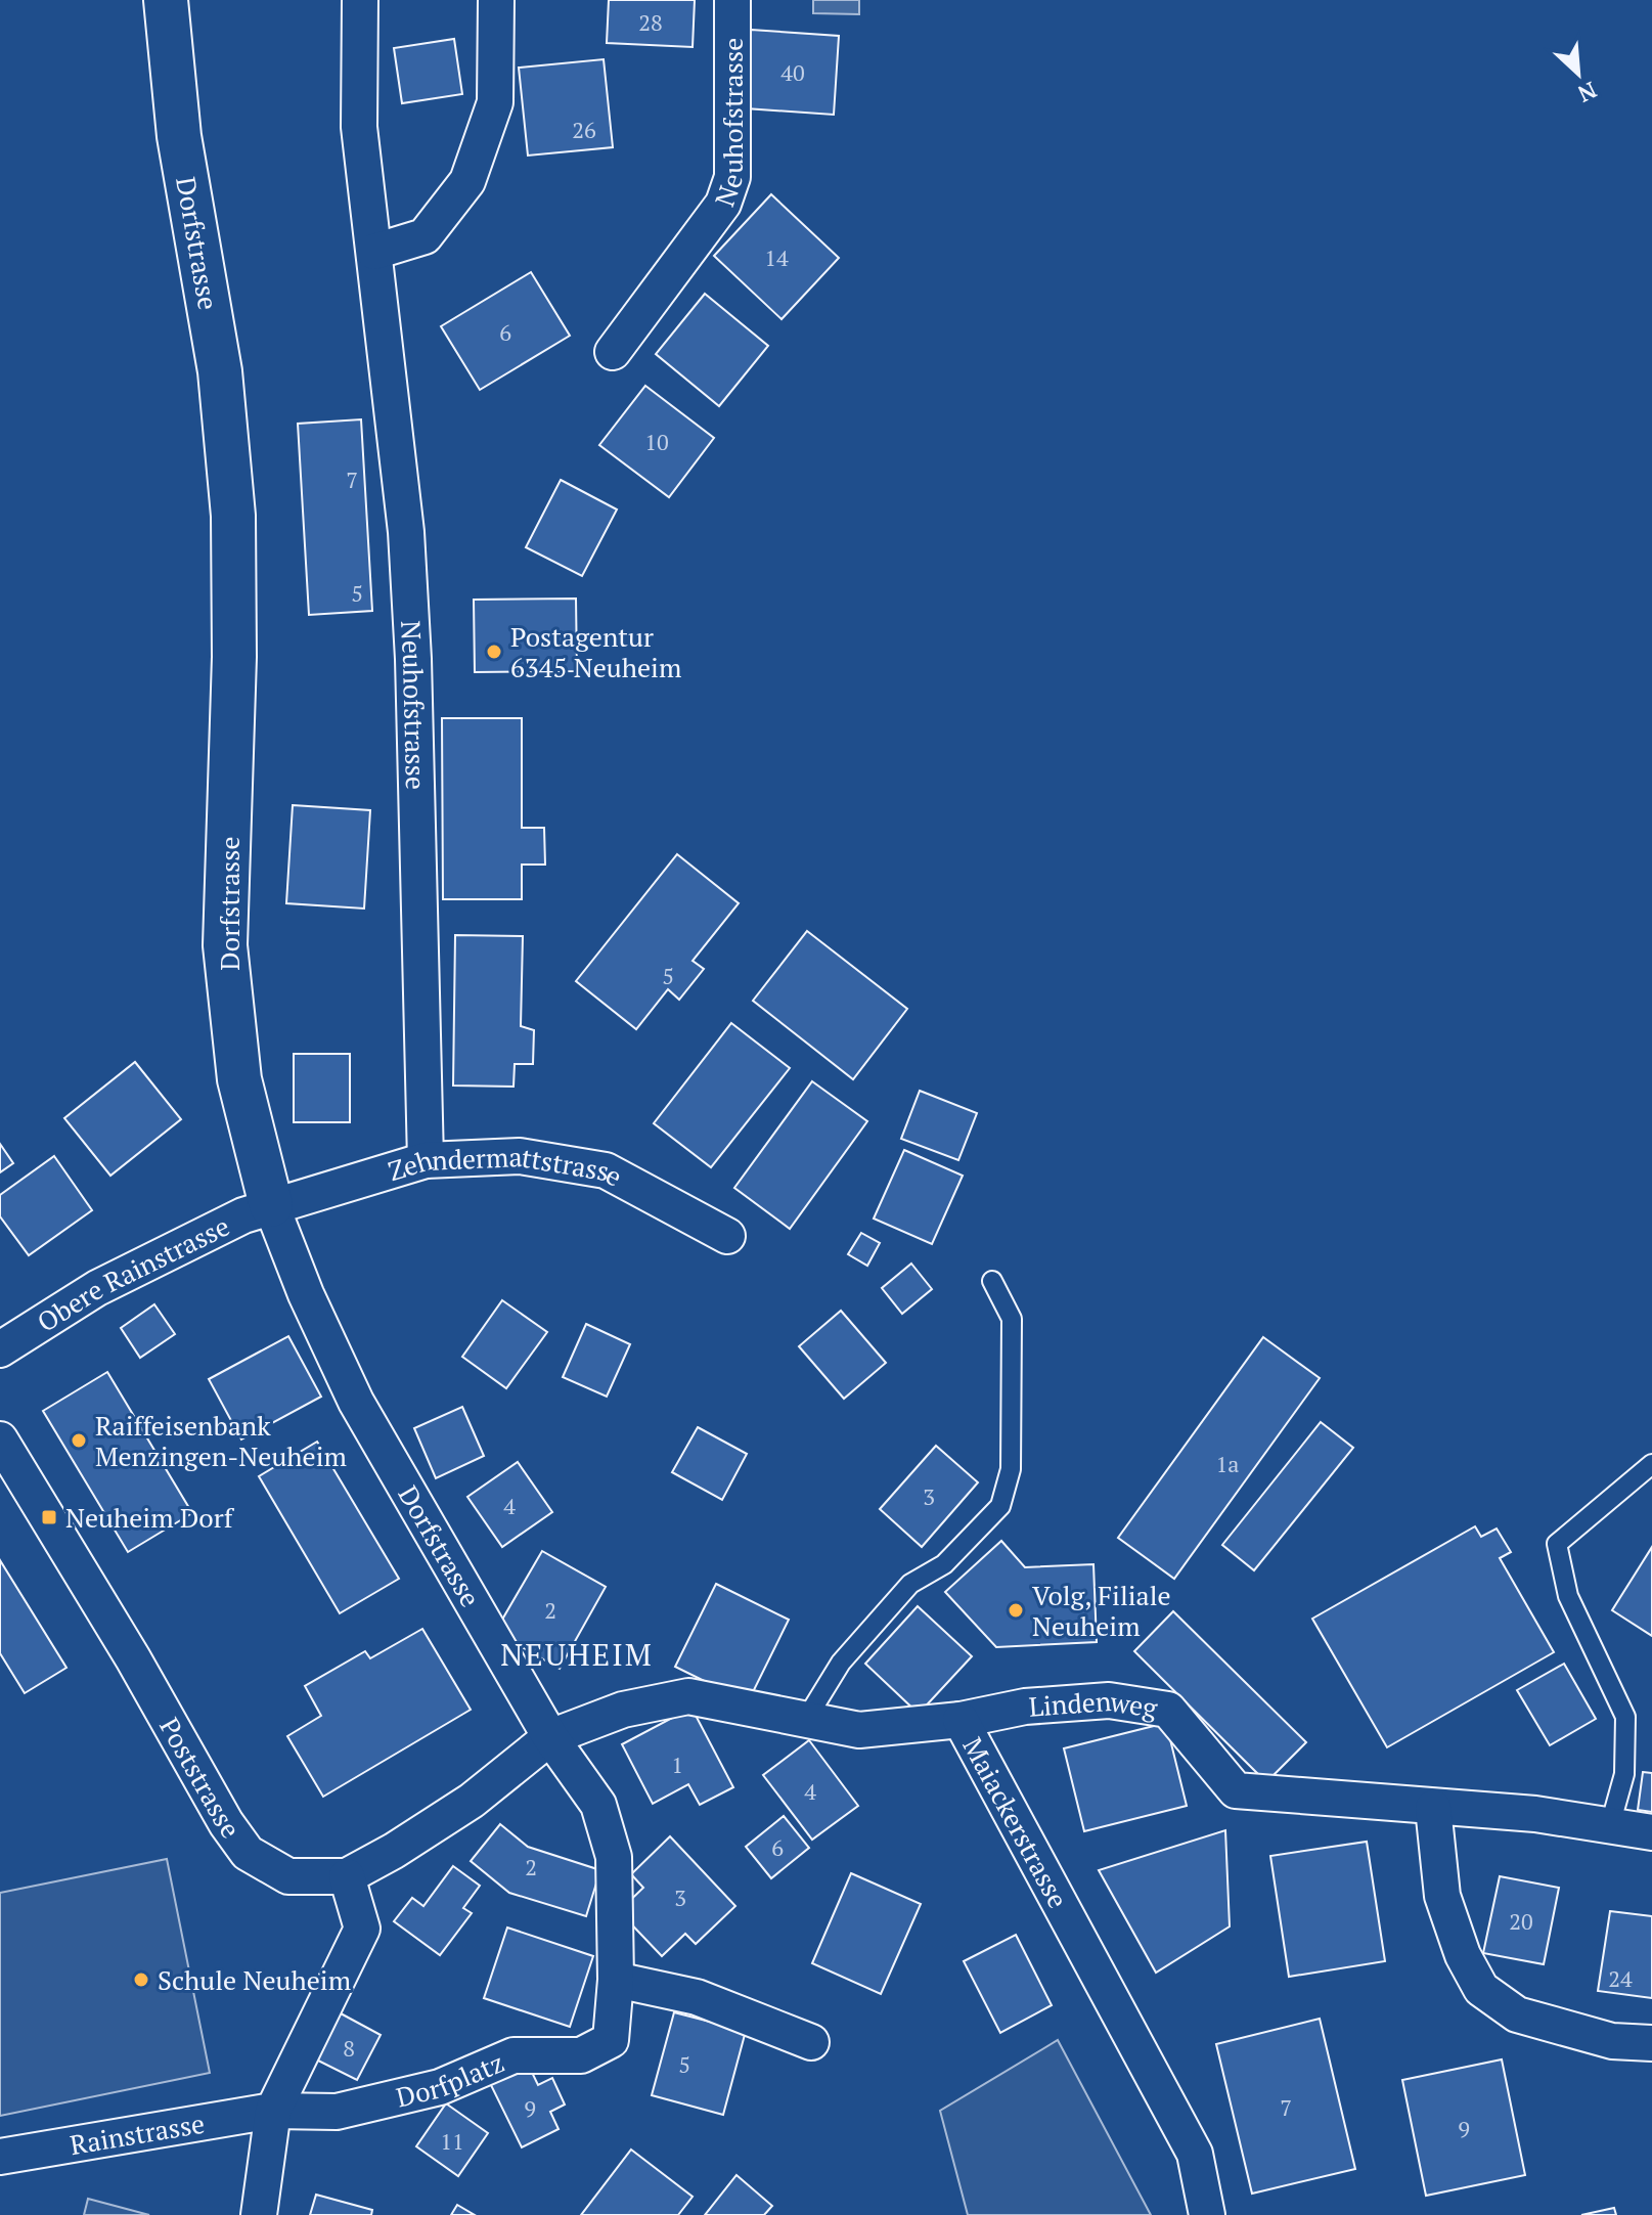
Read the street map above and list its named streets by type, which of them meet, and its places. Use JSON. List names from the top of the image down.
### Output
{
  "streets": {
    "street": [
      "Neuhofstrasse",
      "Dorfstrasse",
      "Zehndermattstrasse",
      "Obere Rainstrasse",
      "Lindenweg",
      "Poststrasse",
      "Maiackerstrasse",
      "Dorfplatz",
      "Rainstrasse"
    ]
  },
  "crossings": [
    ["Neuhofstrasse", "Zehndermattstrasse"],
    ["Dorfstrasse", "Zehndermattstrasse"],
    ["Dorfstrasse", "Obere Rainstrasse"],
    ["Dorfstrasse", "Poststrasse"],
    ["Dorfstrasse", "Maiackerstrasse"],
    ["Dorfstrasse", "Dorfplatz"],
    ["Zehndermattstrasse", "Obere Rainstrasse"],
    ["Lindenweg", "Maiackerstrasse"],
    ["Poststrasse", "Maiackerstrasse"],
    ["Poststrasse", "Dorfplatz"],
    ["Maiackerstrasse", "Dorfplatz"],
    ["Dorfplatz", "Rainstrasse"]
  ],
  "districts": ["NEUHEIM"],
  "places": {
    "other": [
      "Postagentur 6345 Neuheim",
      "Raiffeisenbank Menzingen-Neuheim",
      "Volg, Filiale Neuheim",
      "Schule Neuheim"
    ],
    "transit": ["Neuheim Dorf"]
  },
  "house_numbers": [
    "28",
    "40",
    "26",
    "14",
    "6",
    "10",
    "7",
    "5",
    "5",
    "1a",
    "3",
    "4",
    "2",
    "1",
    "4",
    "6",
    "2",
    "3",
    "20",
    "24",
    "8",
    "5",
    "7",
    "9",
    "9",
    "11"
  ],
  "north": "bottom right"
}
